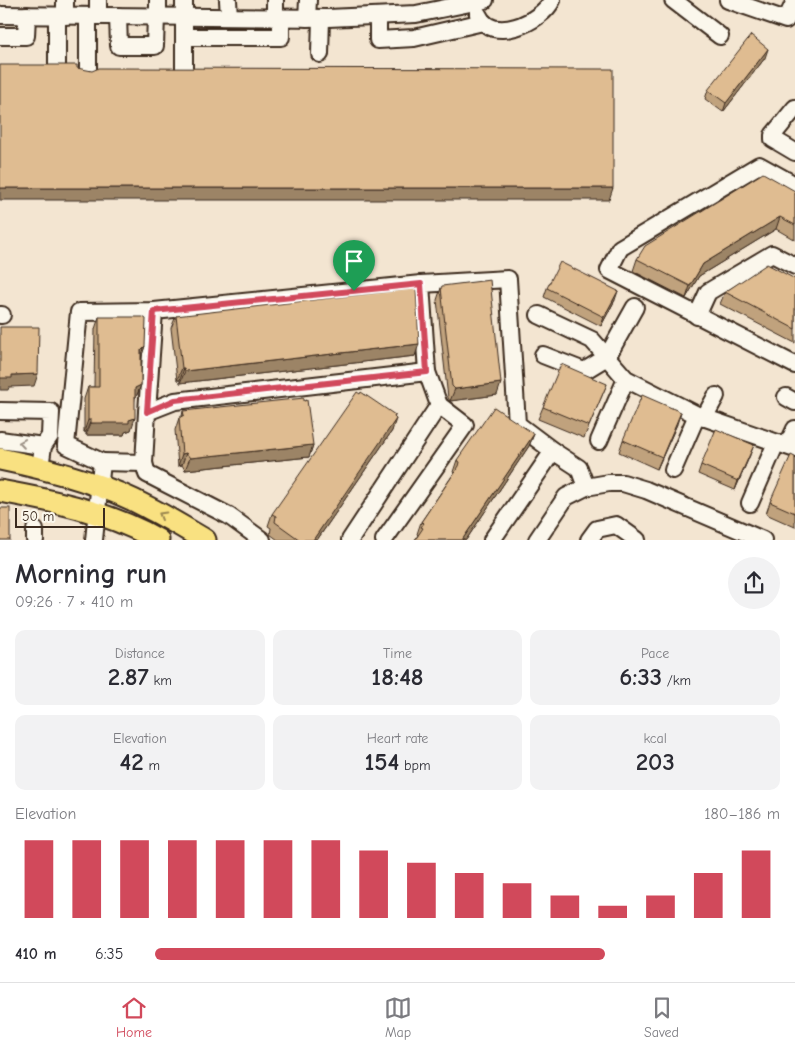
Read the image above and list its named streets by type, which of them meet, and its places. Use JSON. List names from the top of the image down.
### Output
{
  "scale_bar": "50 m",
  "page": {
    "scale": "50 m",
    "heading": ["Morning run", "09:26 · 7 × 410 m"],
    "stats": [
      ["Distance", "2.87 km"],
      ["Time", "18:48"],
      ["Pace", "6:33 /km"],
      ["Elevation", "42 m"],
      ["Heart rate", "154 bpm"],
      ["kcal", "203"]
    ],
    "chart": ["Elevation", "180–186 m"],
    "list": [
      {
        "name": "410 m",
        "note": "6:35"
      }
    ],
    "tabs": ["Home", "Map", "Saved"]
  }
}
